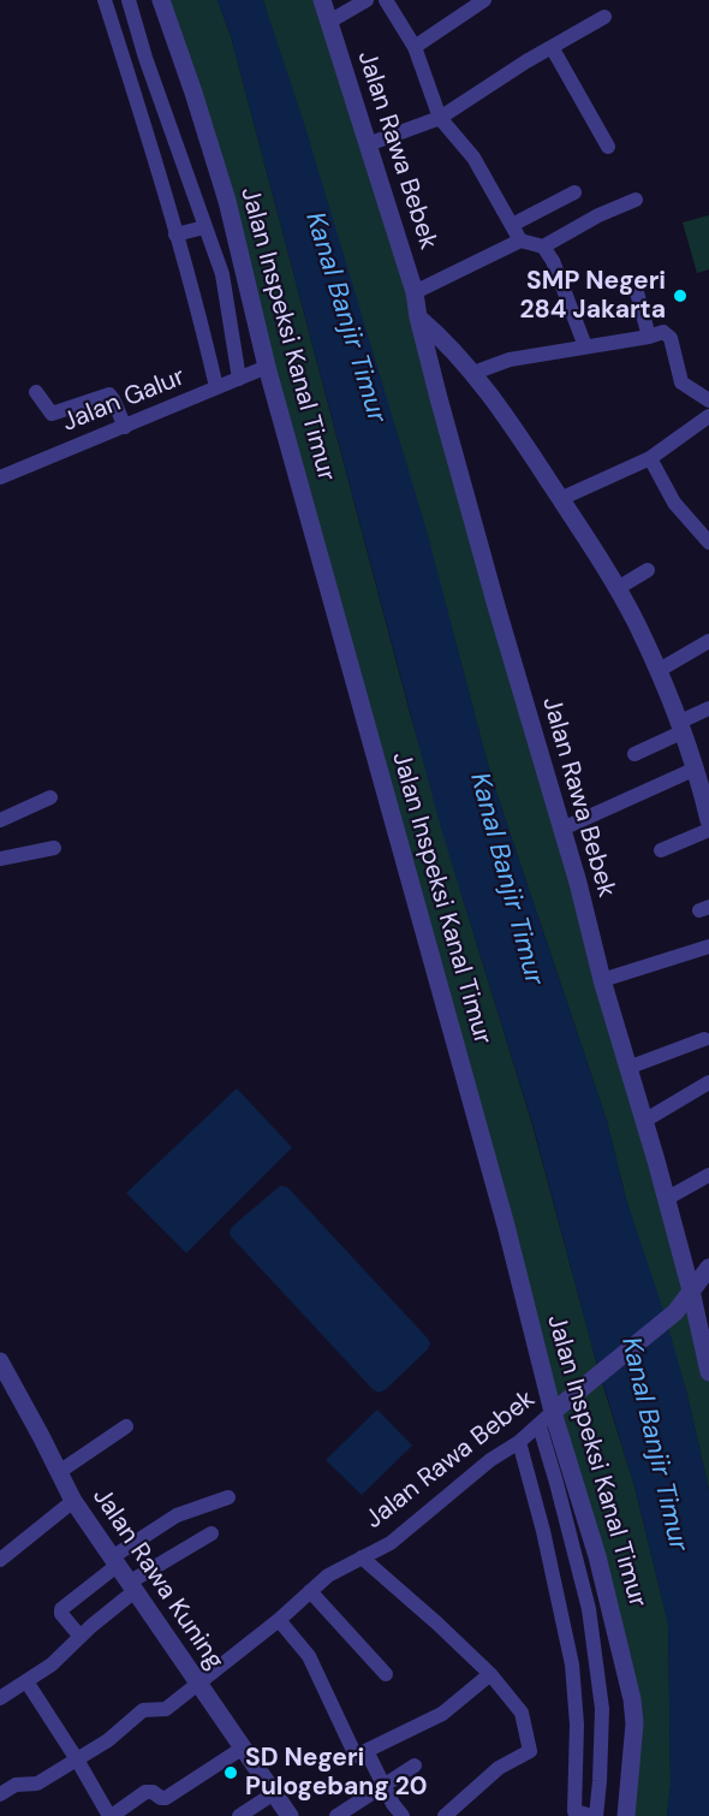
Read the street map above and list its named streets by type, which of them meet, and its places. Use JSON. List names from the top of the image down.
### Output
{
  "streets": {
    "street": [
      "Jalan Rawa Bebek",
      "Jalan Inspeksi Kanal Timur",
      "Jalan Galur",
      "Jalan Rawa Kuning"
    ]
  },
  "crossings": [
    ["Jalan Rawa Bebek", "Jalan Inspeksi Kanal Timur"],
    ["Jalan Rawa Bebek", "Jalan Rawa Kuning"],
    ["Jalan Inspeksi Kanal Timur", "Jalan Galur"]
  ],
  "water": ["Kanal Banjir Timur"],
  "places": ["SMP Negeri 284 Jakarta", "SD Negeri Pulogebang 20"]
}
